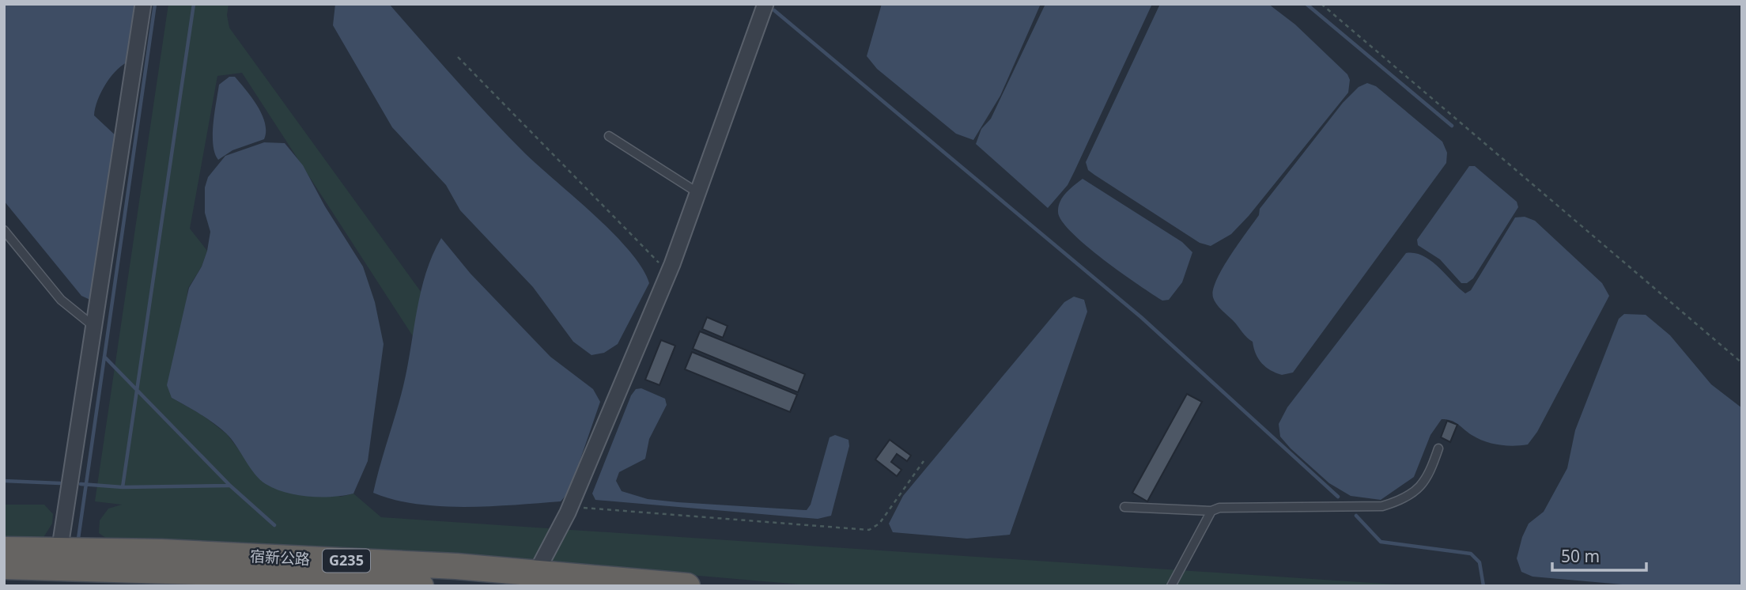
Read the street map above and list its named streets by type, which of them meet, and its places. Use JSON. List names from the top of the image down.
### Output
{
  "streets": {
    "highway": ["宿新公路", "G235"]
  },
  "scale_bar": "50 m"
}
